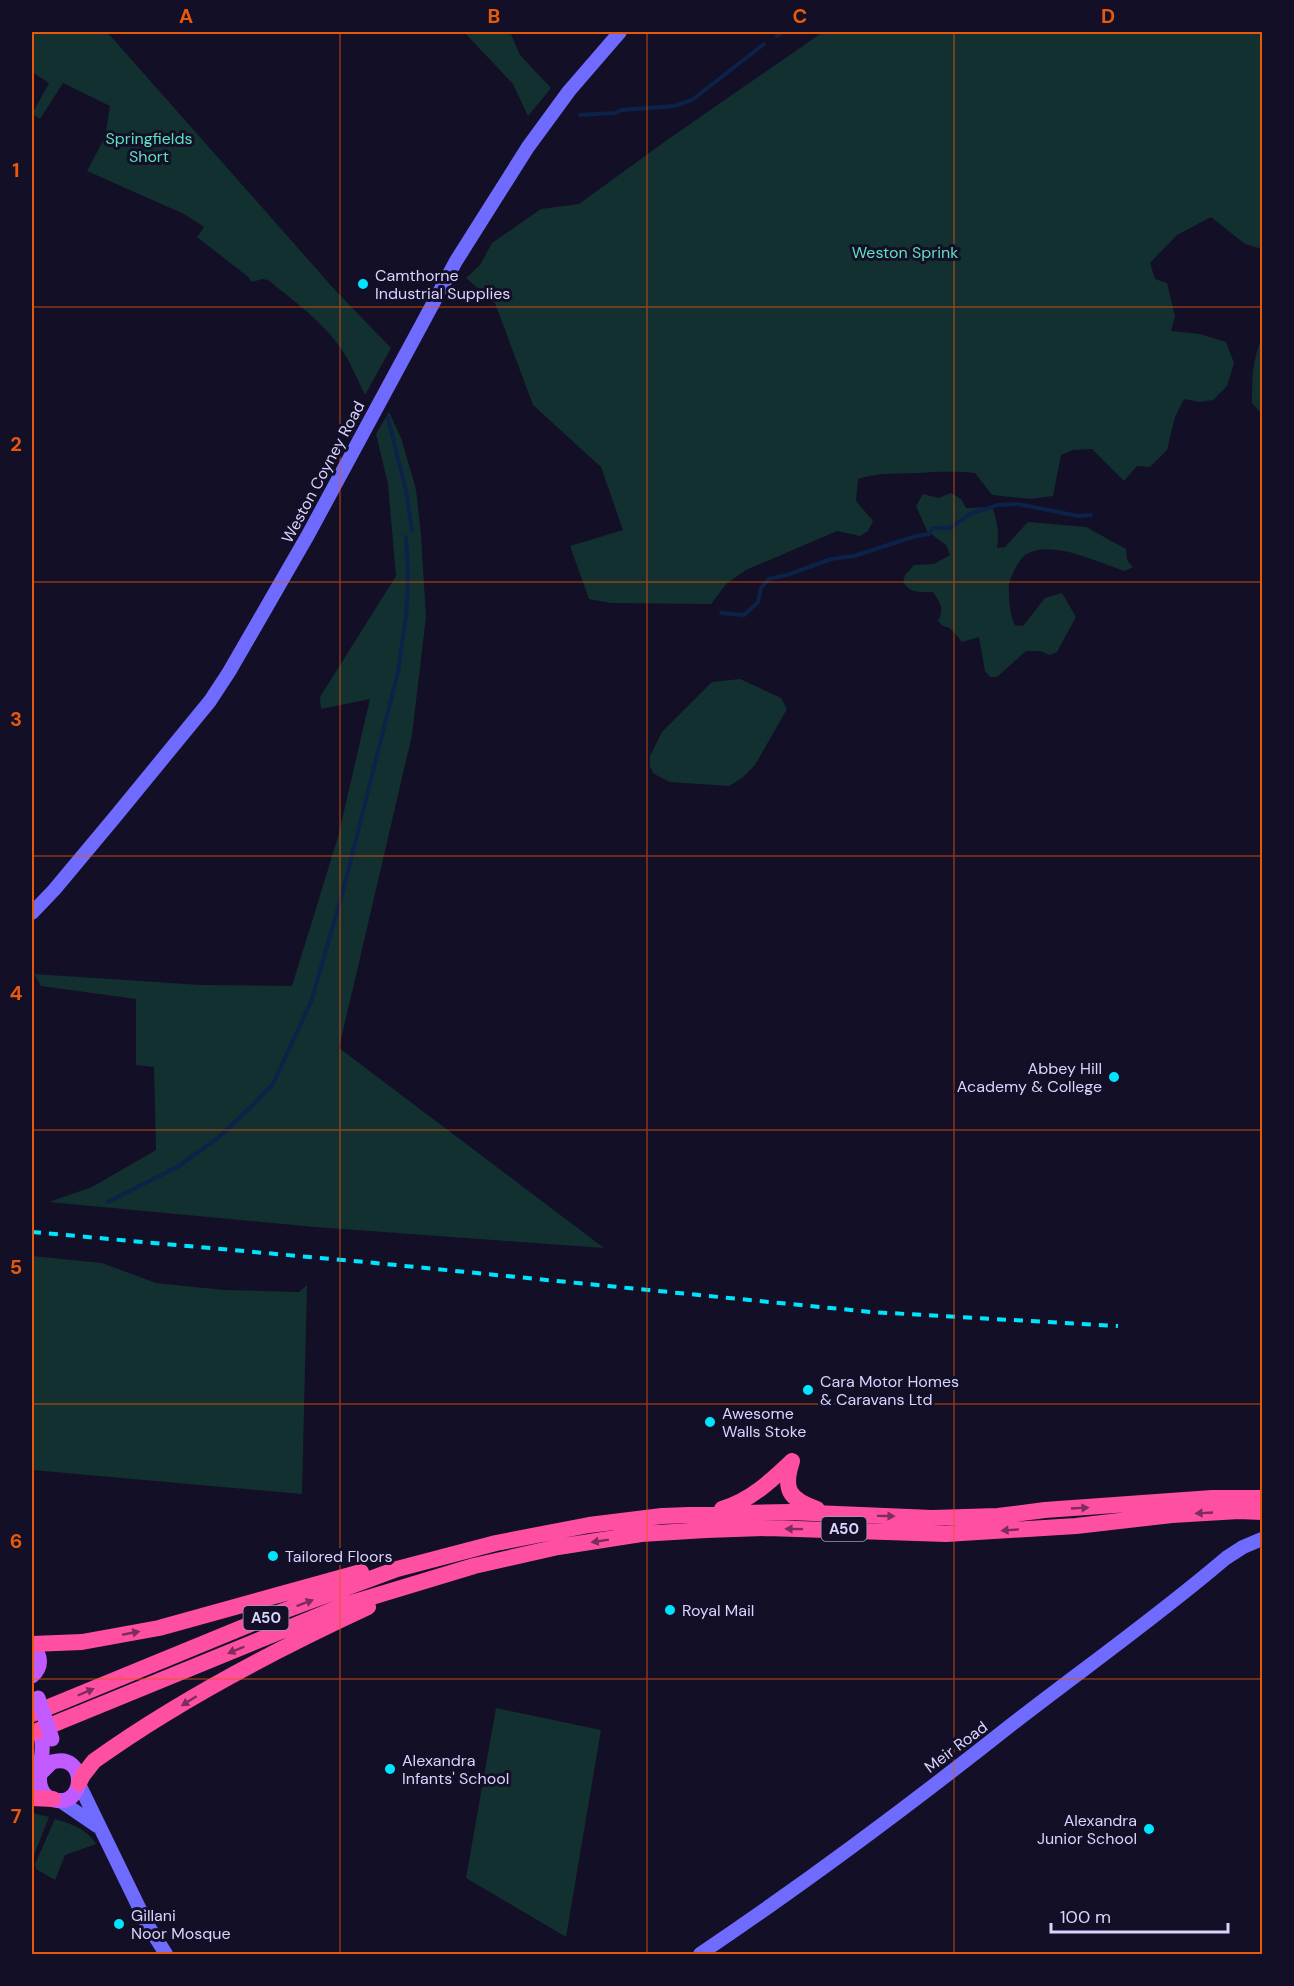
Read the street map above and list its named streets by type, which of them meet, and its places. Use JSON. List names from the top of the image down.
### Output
{
  "streets": {
    "highway": ["A50"],
    "street": ["Weston Coyney Road", "Meir Road"]
  },
  "parks": ["Springfields Short", "Weston Sprink"],
  "places": [
    "Camthorne Industrial Supplies",
    "Abbey Hill Academy & College",
    "Cara Motor Homes & Caravans Ltd",
    "Awesome Walls Stoke",
    "Tailored Floors",
    "Royal Mail",
    "Alexandra Infants' School",
    "Alexandra Junior School",
    "Gillani Noor Mosque"
  ],
  "scale_bar": "100 m",
  "grid": {
    "columns": [
      "A",
      "B",
      "C",
      "D"
    ],
    "rows": [
      "1",
      "2",
      "3",
      "4",
      "5",
      "6",
      "7"
    ]
  }
}
